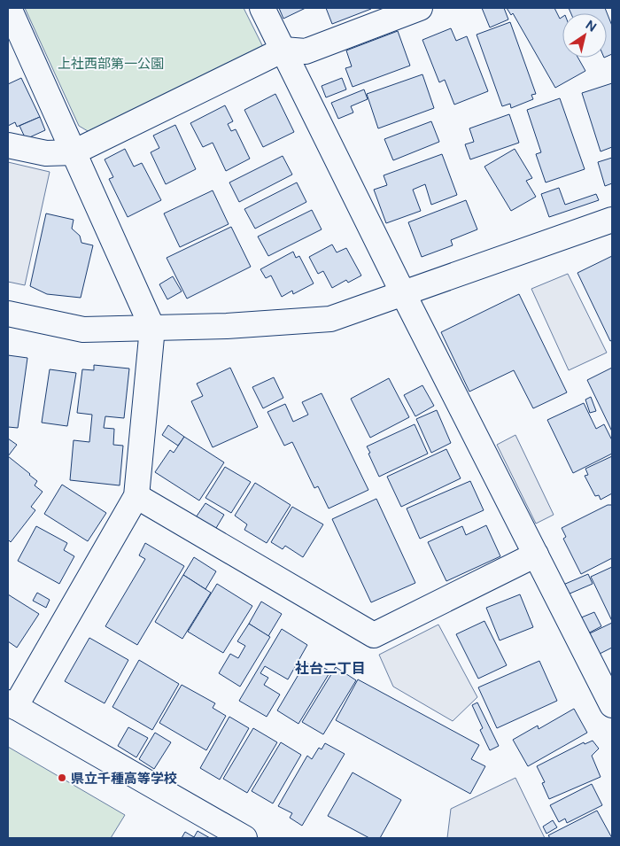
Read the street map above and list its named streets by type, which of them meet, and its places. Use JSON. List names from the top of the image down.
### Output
{
  "districts": ["社台二丁目"],
  "parks": ["上社西部第一公園"],
  "places": ["県立千種高等学校"],
  "north": "top right"
}
